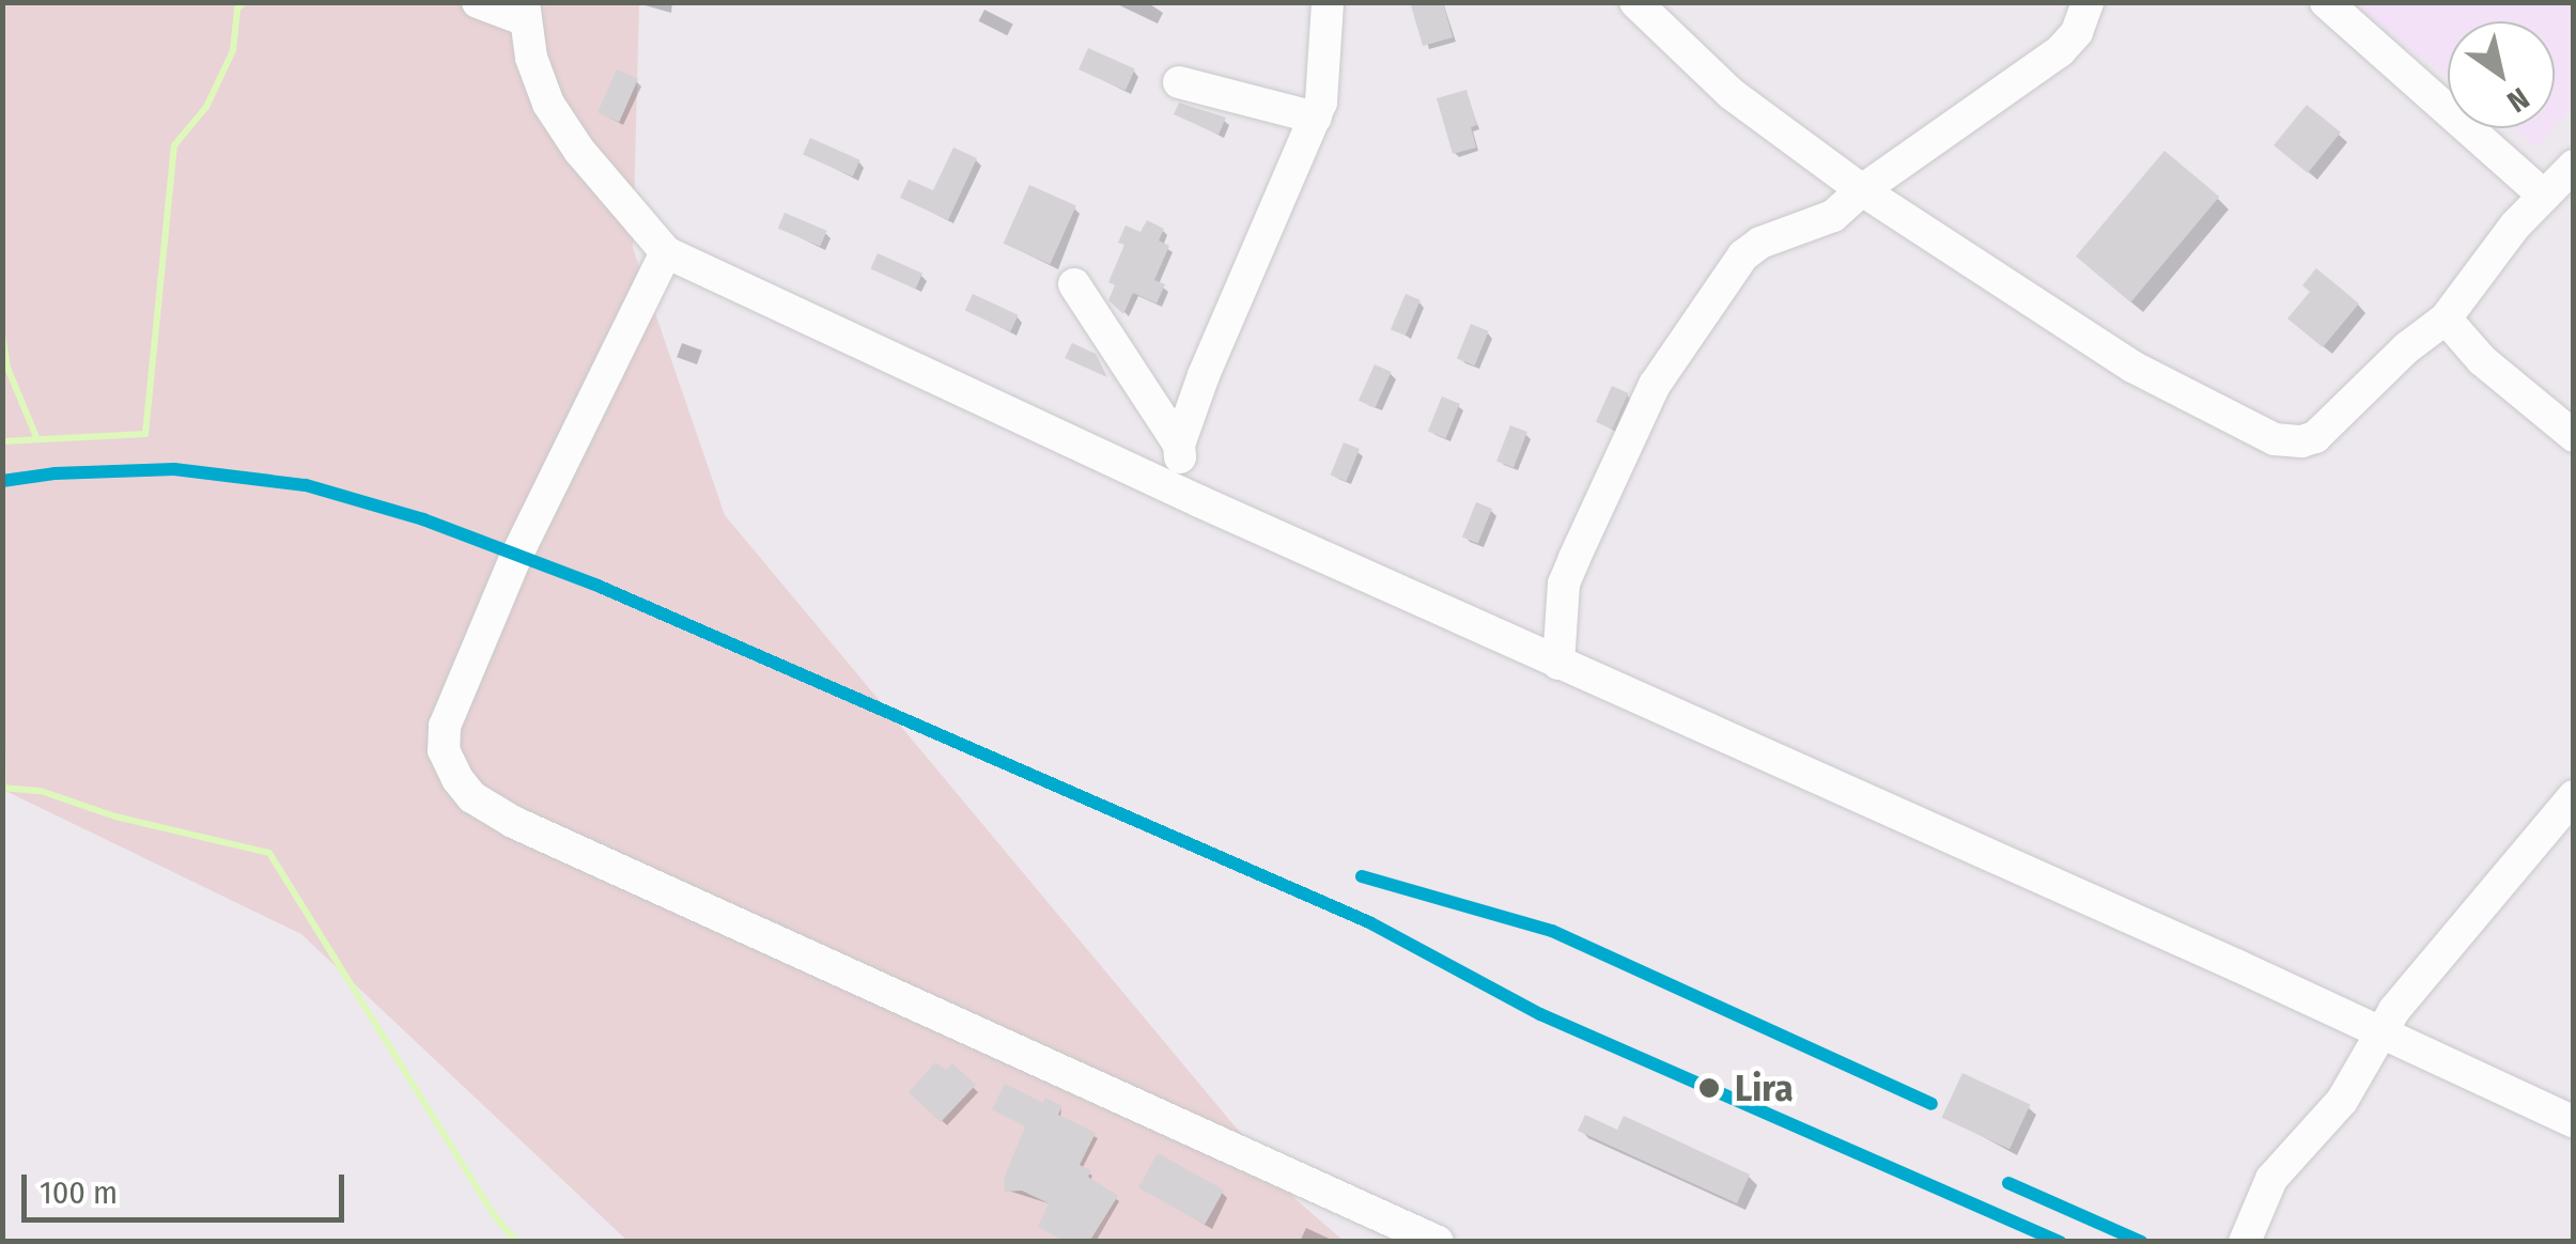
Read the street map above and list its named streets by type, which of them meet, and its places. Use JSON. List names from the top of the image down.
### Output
{
  "places": ["Lira"],
  "scale_bar": "100 m",
  "north": "bottom right"
}
